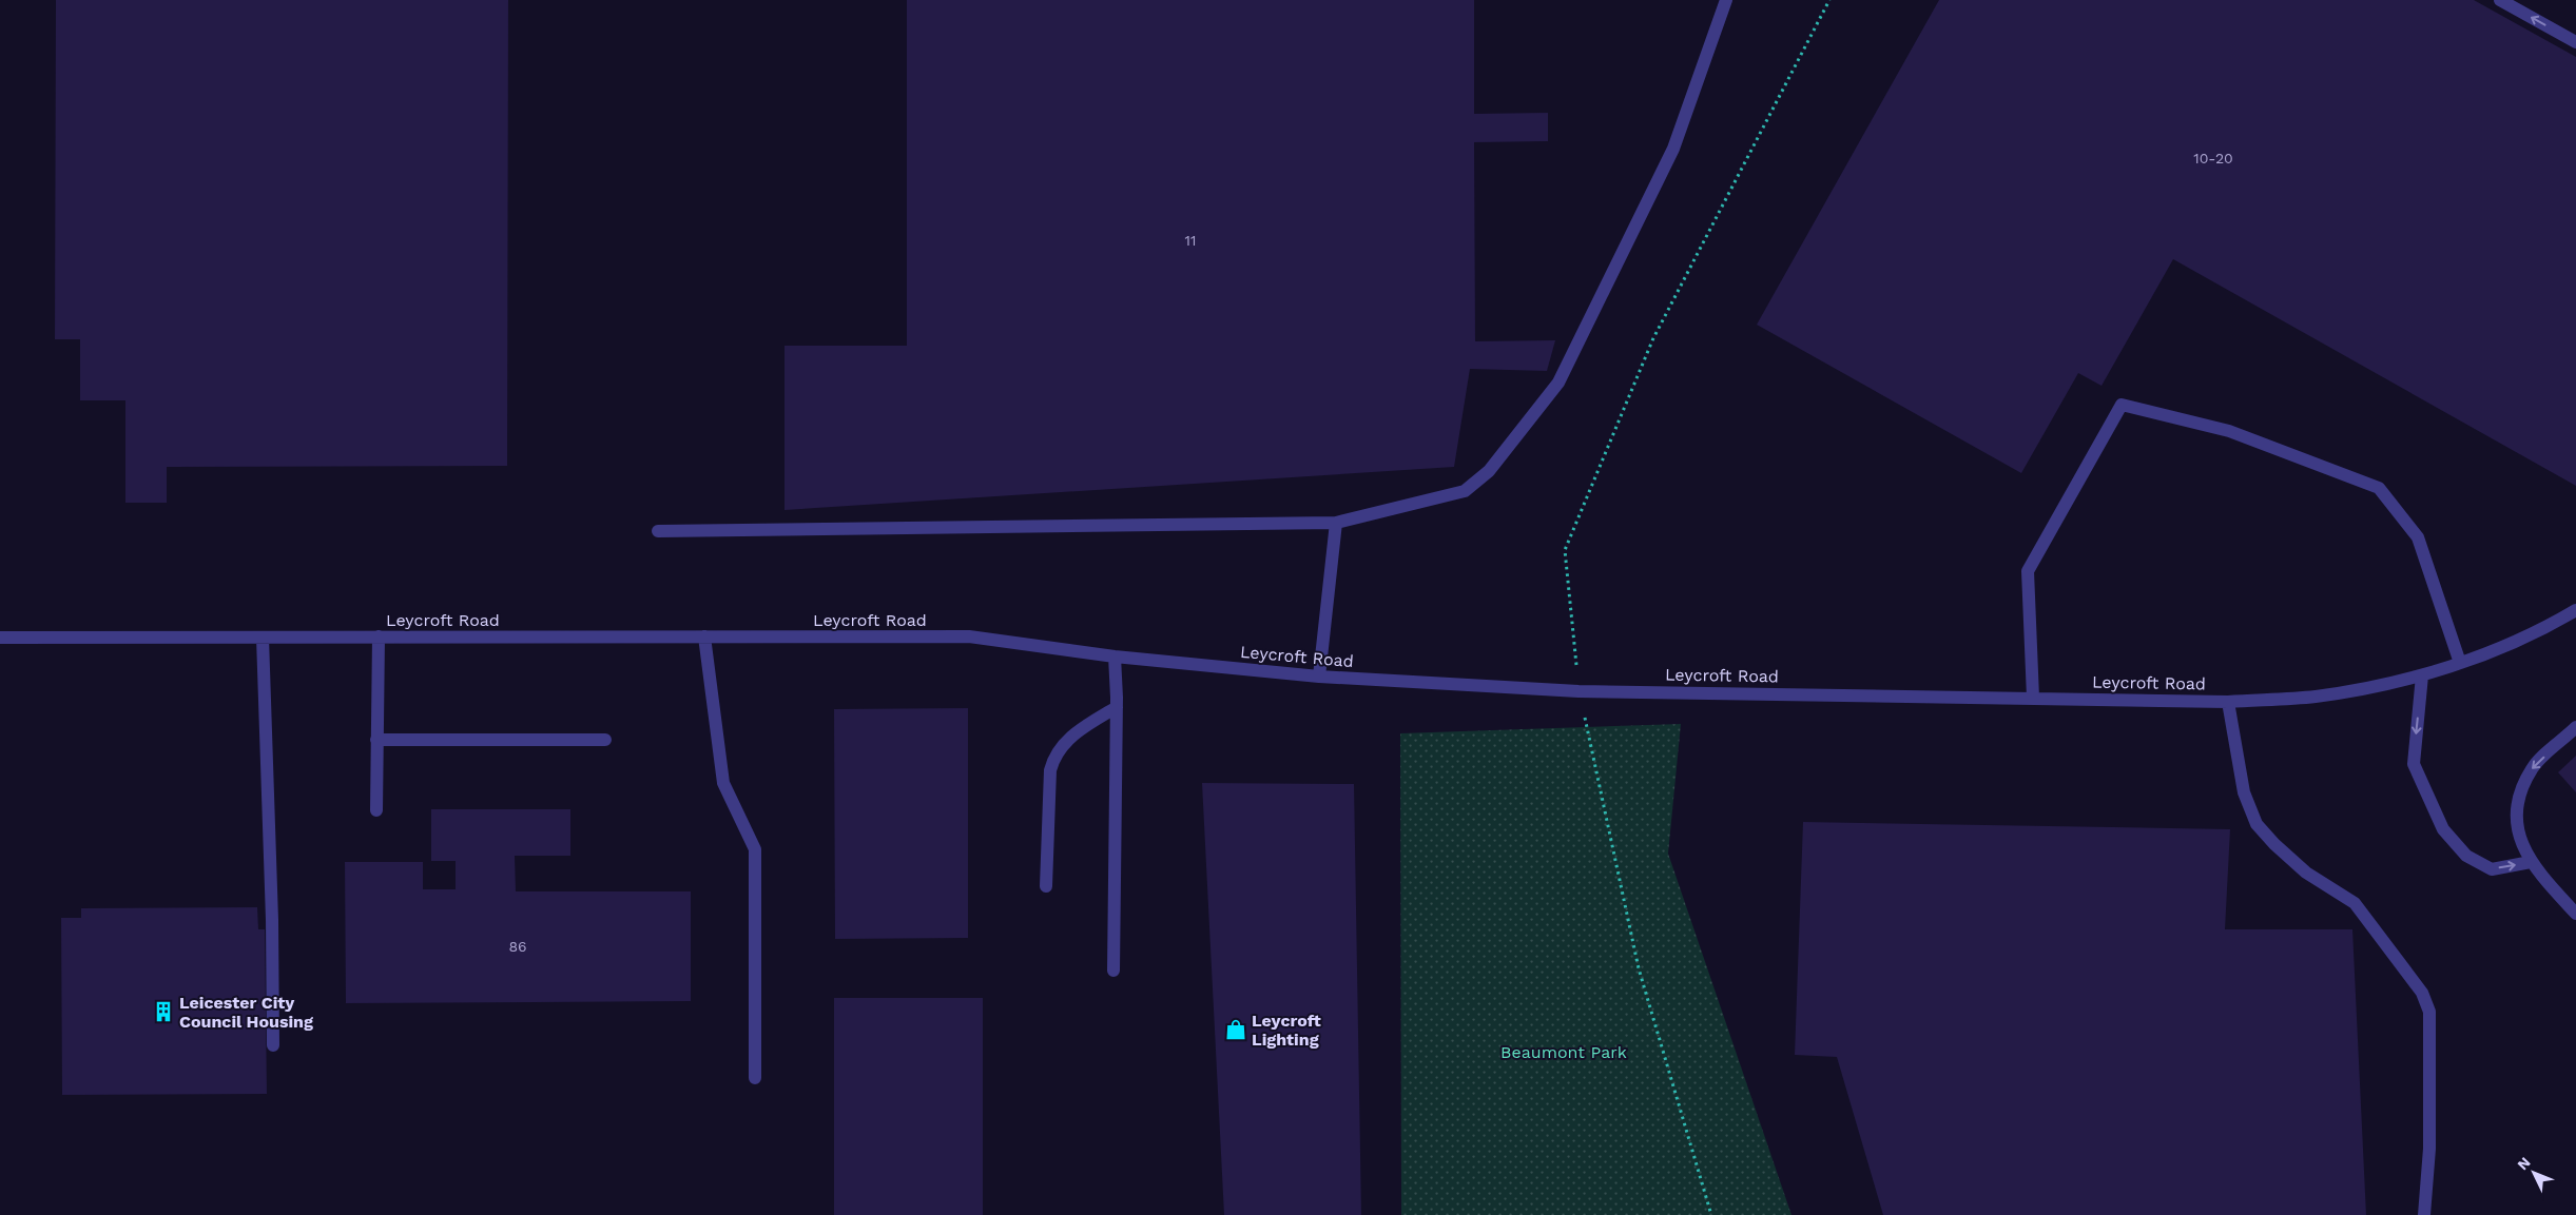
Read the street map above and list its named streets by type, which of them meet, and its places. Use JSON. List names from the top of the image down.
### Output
{
  "streets": {
    "street": ["Leycroft Road"]
  },
  "parks": ["Beaumont Park"],
  "places": {
    "building": ["Leicester City Council Housing"],
    "shop": ["Leycroft Lighting"]
  },
  "house_numbers": ["10-20", "11", "86"],
  "north": "top left"
}
